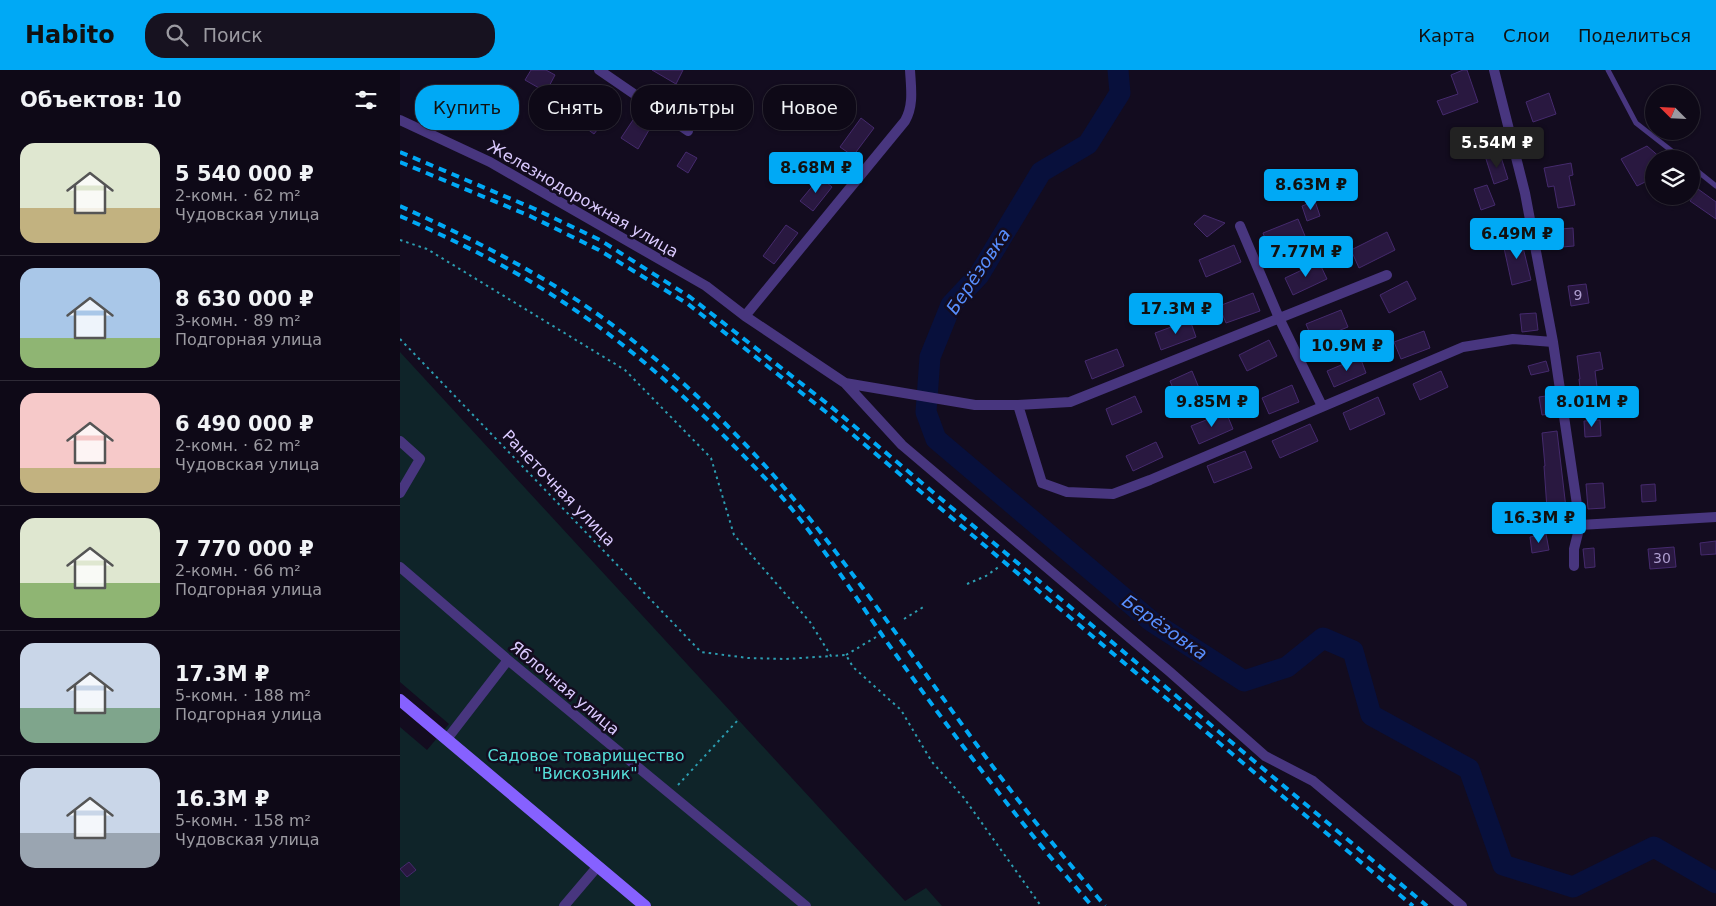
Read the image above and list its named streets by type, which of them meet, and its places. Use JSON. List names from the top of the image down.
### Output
{
  "streets": {
    "street": ["Железнодорожная улица", "Яблочная улица"],
    "path": ["Ранеточная улица"]
  },
  "water": ["Берёзовка"],
  "parks": ["Садовое товарищество \"Вискозник\""],
  "house_numbers": ["9", "30"],
  "north": "top left",
  "page": {
    "header": "Habito",
    "search": "Поиск",
    "nav": ["Карта", "Слои", "Поделиться"],
    "heading": "Объектов: 10",
    "chip": [
      "Купить",
      "Снять",
      "Фильтры",
      "Новое"
    ],
    "price": [
      "5.54M ₽",
      "8.68M ₽",
      "8.63M ₽",
      "6.49M ₽",
      "7.77M ₽",
      "17.3M ₽",
      "10.9M ₽",
      "9.85M ₽",
      "8.01M ₽",
      "16.3M ₽"
    ],
    "list": [
      {
        "name": "5 540 000 ₽",
        "note": "2-комн. · 62 m² · Чудовская улица"
      },
      {
        "name": "8 630 000 ₽",
        "note": "3-комн. · 89 m² · Подгорная улица"
      },
      {
        "name": "6 490 000 ₽",
        "note": "2-комн. · 62 m² · Чудовская улица"
      },
      {
        "name": "7 770 000 ₽",
        "note": "2-комн. · 66 m² · Подгорная улица"
      },
      {
        "name": "17.3M ₽",
        "note": "5-комн. · 188 m² · Подгорная улица"
      },
      {
        "name": "16.3M ₽",
        "note": "5-комн. · 158 m² · Чудовская улица"
      }
    ]
  }
}
